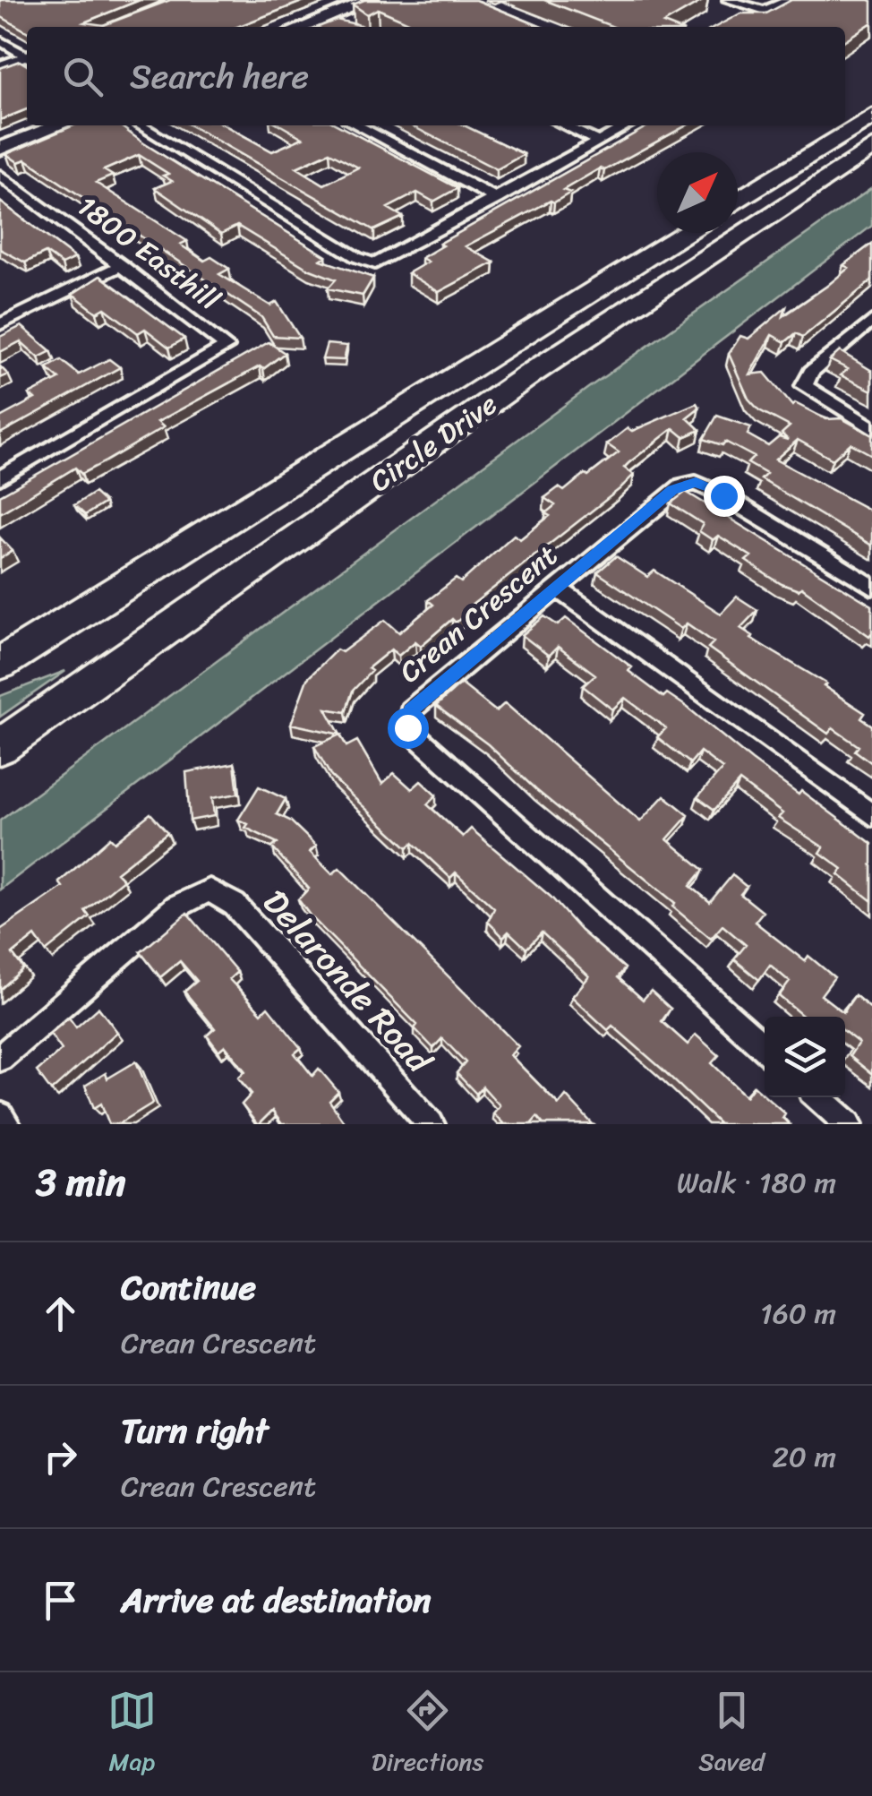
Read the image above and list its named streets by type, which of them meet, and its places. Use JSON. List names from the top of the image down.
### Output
{
  "streets": {
    "highway": ["Circle Drive"],
    "street": ["1800 Easthill", "Crean Crescent", "Delaronde Road"]
  },
  "north": "top right",
  "page": {
    "search": "Search here",
    "heading": ["3 min", "Walk · 180 m"],
    "list": [
      ["Continue", "Crean Crescent", "160 m"],
      ["Turn right", "Crean Crescent", "20 m"],
      "Arrive at destination"
    ],
    "nav": ["Map", "Directions", "Saved"]
  }
}
